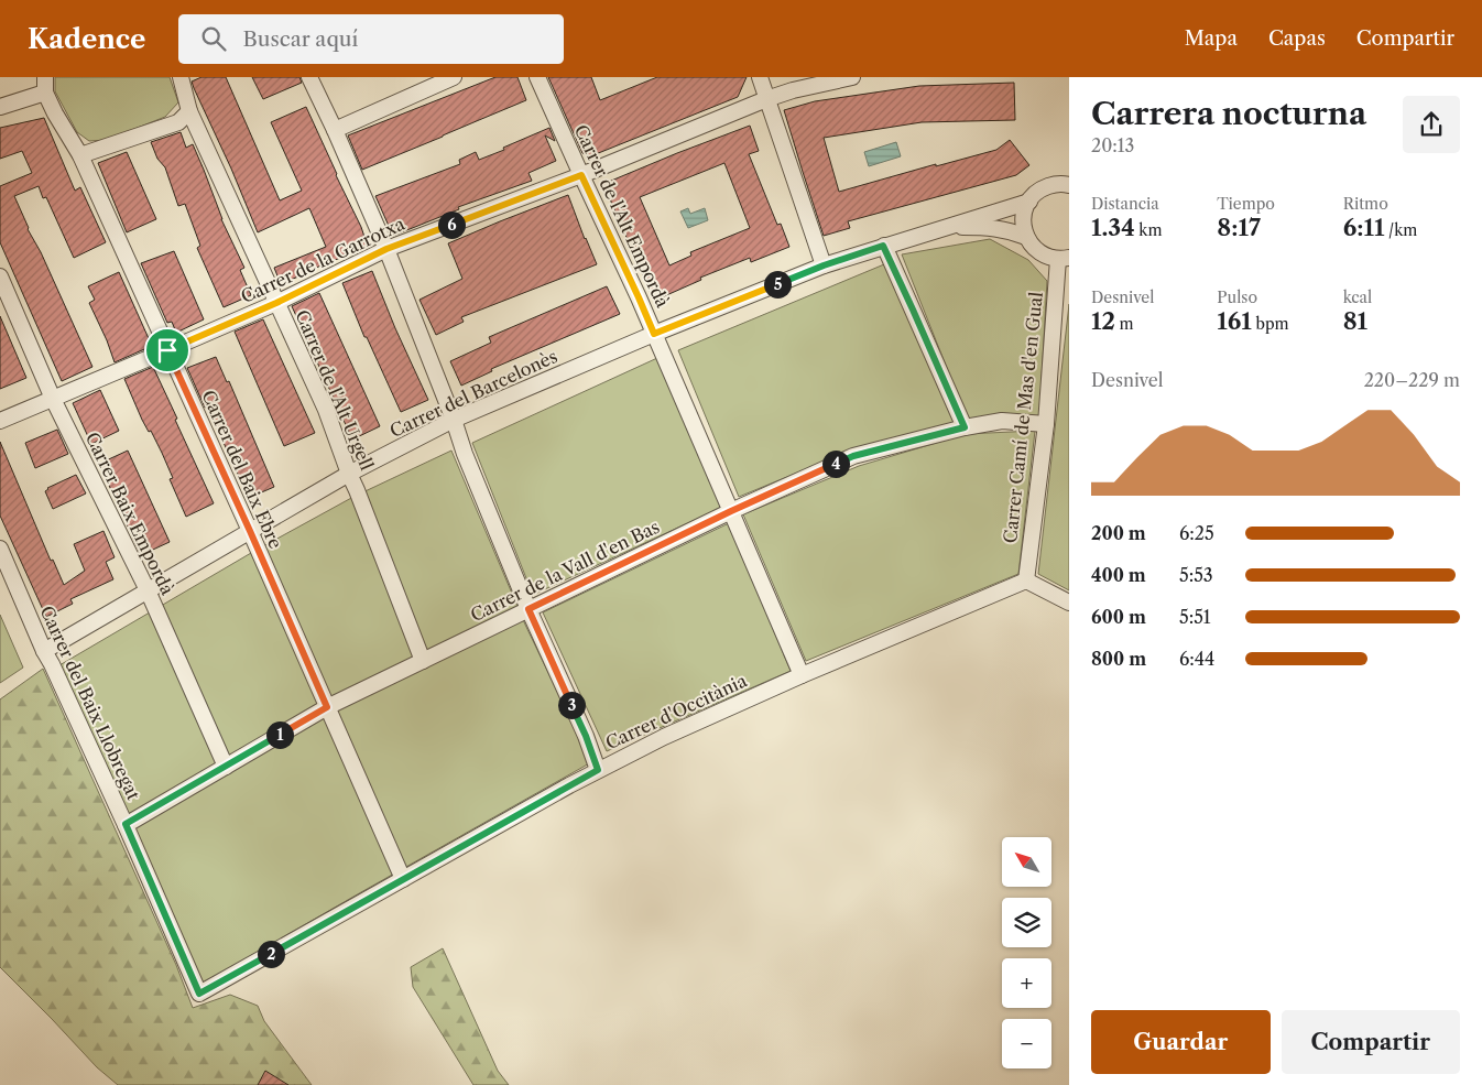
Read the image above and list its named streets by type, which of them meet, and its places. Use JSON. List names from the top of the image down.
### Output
{
  "streets": {
    "street": [
      "Carrer de l'Alt Empordà",
      "Carrer de la Garrotxa",
      "Carrer de l'Alt Urgell",
      "Carrer del Barcelonès",
      "Carrer Camí de Mas d'en Gual",
      "Carrer del Baix Ebre",
      "Carrer Baix Empordà",
      "Carrer de la Vall d'en Bas",
      "Carrer del Baix Llobregat",
      "Carrer d'Occitània"
    ]
  },
  "crossings": [
    ["Carrer de l'Alt Empordà", "Carrer de la Garrotxa"],
    ["Carrer de l'Alt Empordà", "Carrer del Barcelonès"],
    ["Carrer de l'Alt Empordà", "Carrer de la Vall d'en Bas"],
    ["Carrer de l'Alt Empordà", "Carrer d'Occitània"],
    ["Carrer de la Garrotxa", "Carrer de l'Alt Urgell"],
    ["Carrer de la Garrotxa", "Carrer del Baix Ebre"],
    ["Carrer de la Garrotxa", "Carrer Baix Empordà"],
    ["Carrer de l'Alt Urgell", "Carrer del Barcelonès"],
    ["Carrer de l'Alt Urgell", "Carrer de la Vall d'en Bas"],
    ["Carrer del Barcelonès", "Carrer del Baix Ebre"],
    ["Carrer del Barcelonès", "Carrer Baix Empordà"],
    ["Carrer del Barcelonès", "Carrer del Baix Llobregat"],
    ["Carrer Camí de Mas d'en Gual", "Carrer de la Vall d'en Bas"],
    ["Carrer Camí de Mas d'en Gual", "Carrer d'Occitània"],
    ["Carrer del Baix Ebre", "Carrer de la Vall d'en Bas"],
    ["Carrer del Baix Ebre", "Carrer d'Occitània"],
    ["Carrer Baix Empordà", "Carrer de la Vall d'en Bas"],
    ["Carrer de la Vall d'en Bas", "Carrer del Baix Llobregat"],
    ["Carrer del Baix Llobregat", "Carrer d'Occitània"]
  ],
  "north": "top left",
  "page": {
    "header": "Kadence",
    "search": "Buscar aquí",
    "nav": ["Mapa", "Capas", "Compartir"],
    "heading": ["Carrera nocturna", "20:13"],
    "stats": [
      ["Distancia", "1.34 km"],
      ["Tiempo", "8:17"],
      ["Ritmo", "6:11 /km"],
      ["Desnivel", "12 m"],
      ["Pulso", "161 bpm"],
      ["kcal", "81"]
    ],
    "pins": [
      "6",
      "5",
      "4",
      "3",
      "1",
      "2"
    ],
    "chart": ["Desnivel", "220–229 m"],
    "list": [
      {
        "name": "200 m",
        "note": "6:25"
      },
      {
        "name": "400 m",
        "note": "5:53"
      },
      {
        "name": "600 m",
        "note": "5:51"
      },
      {
        "name": "800 m",
        "note": "6:44"
      }
    ],
    "map_buttons": ["+", "−"],
    "buttons": ["Guardar", "Compartir"]
  }
}
